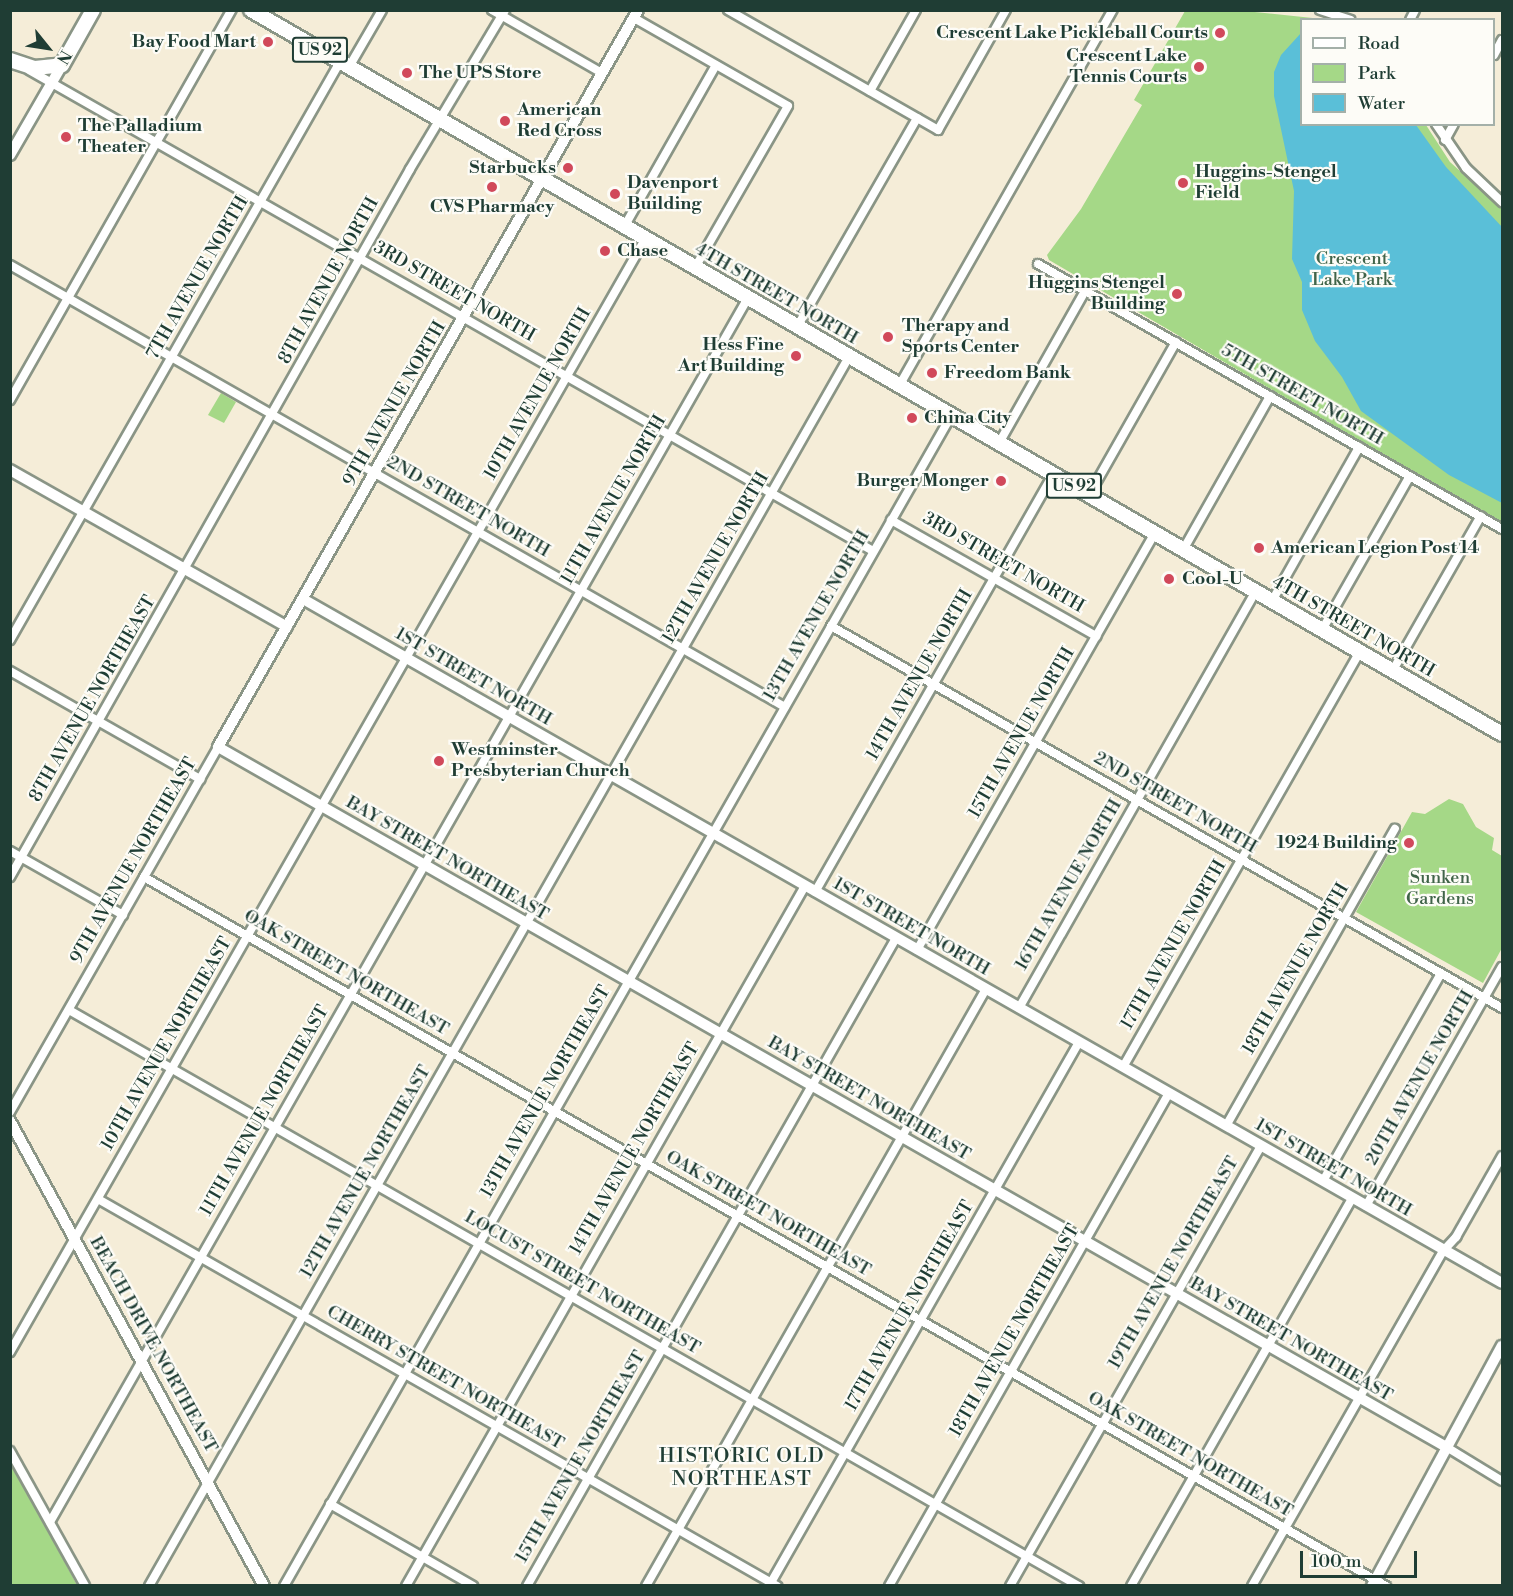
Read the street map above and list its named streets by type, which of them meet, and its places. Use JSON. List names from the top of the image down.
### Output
{
  "streets": {
    "main road": ["US 92", "3RD STREET NORTH", "4TH STREET NORTH"],
    "street": [
      "7TH AVENUE NORTH",
      "8TH AVENUE NORTH",
      "10TH AVENUE NORTH",
      "5TH STREET NORTH",
      "9TH AVENUE NORTH",
      "11TH AVENUE NORTH",
      "2ND STREET NORTH",
      "12TH AVENUE NORTH",
      "13TH AVENUE NORTH",
      "14TH AVENUE NORTH",
      "1ST STREET NORTH",
      "8TH AVENUE NORTHEAST",
      "15TH AVENUE NORTH",
      "BAY STREET NORTHEAST",
      "9TH AVENUE NORTHEAST",
      "16TH AVENUE NORTH",
      "17TH AVENUE NORTH",
      "18TH AVENUE NORTH",
      "OAK STREET NORTHEAST",
      "10TH AVENUE NORTHEAST",
      "20TH AVENUE NORTH",
      "13TH AVENUE NORTHEAST",
      "11TH AVENUE NORTHEAST",
      "14TH AVENUE NORTHEAST",
      "12TH AVENUE NORTHEAST",
      "19TH AVENUE NORTHEAST",
      "LOCUST STREET NORTHEAST",
      "17TH AVENUE NORTHEAST",
      "18TH AVENUE NORTHEAST",
      "BEACH DRIVE NORTHEAST",
      "CHERRY STREET NORTHEAST",
      "15TH AVENUE NORTHEAST"
    ]
  },
  "crossings": [
    ["7TH AVENUE NORTH", "3RD STREET NORTH"],
    ["7TH AVENUE NORTH", "4TH STREET NORTH"],
    ["7TH AVENUE NORTH", "2ND STREET NORTH"],
    ["8TH AVENUE NORTH", "3RD STREET NORTH"],
    ["8TH AVENUE NORTH", "4TH STREET NORTH"],
    ["8TH AVENUE NORTH", "2ND STREET NORTH"],
    ["8TH AVENUE NORTH", "8TH AVENUE NORTHEAST"],
    ["3RD STREET NORTH", "10TH AVENUE NORTH"],
    ["3RD STREET NORTH", "9TH AVENUE NORTH"],
    ["3RD STREET NORTH", "11TH AVENUE NORTH"],
    ["3RD STREET NORTH", "12TH AVENUE NORTH"],
    ["3RD STREET NORTH", "13TH AVENUE NORTH"],
    ["3RD STREET NORTH", "14TH AVENUE NORTH"],
    ["3RD STREET NORTH", "15TH AVENUE NORTH"],
    ["4TH STREET NORTH", "10TH AVENUE NORTH"],
    ["4TH STREET NORTH", "9TH AVENUE NORTH"],
    ["4TH STREET NORTH", "11TH AVENUE NORTH"],
    ["4TH STREET NORTH", "12TH AVENUE NORTH"],
    ["4TH STREET NORTH", "13TH AVENUE NORTH"],
    ["4TH STREET NORTH", "14TH AVENUE NORTH"],
    ["4TH STREET NORTH", "15TH AVENUE NORTH"],
    ["4TH STREET NORTH", "16TH AVENUE NORTH"],
    ["4TH STREET NORTH", "17TH AVENUE NORTH"],
    ["10TH AVENUE NORTH", "2ND STREET NORTH"],
    ["10TH AVENUE NORTH", "1ST STREET NORTH"],
    ["10TH AVENUE NORTH", "10TH AVENUE NORTHEAST"],
    ["9TH AVENUE NORTH", "2ND STREET NORTH"],
    ["9TH AVENUE NORTH", "1ST STREET NORTH"],
    ["9TH AVENUE NORTH", "9TH AVENUE NORTHEAST"],
    ["11TH AVENUE NORTH", "2ND STREET NORTH"],
    ["11TH AVENUE NORTH", "1ST STREET NORTH"],
    ["11TH AVENUE NORTH", "11TH AVENUE NORTHEAST"],
    ["2ND STREET NORTH", "12TH AVENUE NORTH"],
    ["2ND STREET NORTH", "13TH AVENUE NORTH"],
    ["2ND STREET NORTH", "14TH AVENUE NORTH"],
    ["2ND STREET NORTH", "15TH AVENUE NORTH"],
    ["2ND STREET NORTH", "16TH AVENUE NORTH"],
    ["2ND STREET NORTH", "17TH AVENUE NORTH"],
    ["2ND STREET NORTH", "18TH AVENUE NORTH"],
    ["2ND STREET NORTH", "20TH AVENUE NORTH"],
    ["12TH AVENUE NORTH", "1ST STREET NORTH"],
    ["12TH AVENUE NORTH", "12TH AVENUE NORTHEAST"],
    ["13TH AVENUE NORTH", "1ST STREET NORTH"],
    ["13TH AVENUE NORTH", "13TH AVENUE NORTHEAST"],
    ["14TH AVENUE NORTH", "1ST STREET NORTH"],
    ["1ST STREET NORTH", "15TH AVENUE NORTH"],
    ["1ST STREET NORTH", "16TH AVENUE NORTH"],
    ["1ST STREET NORTH", "17TH AVENUE NORTH"],
    ["1ST STREET NORTH", "18TH AVENUE NORTH"],
    ["1ST STREET NORTH", "10TH AVENUE NORTHEAST"],
    ["1ST STREET NORTH", "20TH AVENUE NORTH"],
    ["1ST STREET NORTH", "13TH AVENUE NORTHEAST"],
    ["1ST STREET NORTH", "11TH AVENUE NORTHEAST"],
    ["1ST STREET NORTH", "14TH AVENUE NORTHEAST"],
    ["1ST STREET NORTH", "12TH AVENUE NORTHEAST"],
    ["1ST STREET NORTH", "19TH AVENUE NORTHEAST"],
    ["1ST STREET NORTH", "17TH AVENUE NORTHEAST"],
    ["1ST STREET NORTH", "18TH AVENUE NORTHEAST"],
    ["1ST STREET NORTH", "15TH AVENUE NORTHEAST"],
    ["BAY STREET NORTHEAST", "9TH AVENUE NORTHEAST"],
    ["BAY STREET NORTHEAST", "10TH AVENUE NORTHEAST"],
    ["BAY STREET NORTHEAST", "13TH AVENUE NORTHEAST"],
    ["BAY STREET NORTHEAST", "11TH AVENUE NORTHEAST"],
    ["BAY STREET NORTHEAST", "14TH AVENUE NORTHEAST"],
    ["BAY STREET NORTHEAST", "12TH AVENUE NORTHEAST"],
    ["BAY STREET NORTHEAST", "19TH AVENUE NORTHEAST"],
    ["BAY STREET NORTHEAST", "17TH AVENUE NORTHEAST"],
    ["BAY STREET NORTHEAST", "18TH AVENUE NORTHEAST"],
    ["BAY STREET NORTHEAST", "15TH AVENUE NORTHEAST"],
    ["9TH AVENUE NORTHEAST", "OAK STREET NORTHEAST"],
    ["9TH AVENUE NORTHEAST", "LOCUST STREET NORTHEAST"],
    ["OAK STREET NORTHEAST", "10TH AVENUE NORTHEAST"],
    ["OAK STREET NORTHEAST", "13TH AVENUE NORTHEAST"],
    ["OAK STREET NORTHEAST", "11TH AVENUE NORTHEAST"],
    ["OAK STREET NORTHEAST", "14TH AVENUE NORTHEAST"],
    ["OAK STREET NORTHEAST", "12TH AVENUE NORTHEAST"],
    ["OAK STREET NORTHEAST", "19TH AVENUE NORTHEAST"],
    ["OAK STREET NORTHEAST", "17TH AVENUE NORTHEAST"],
    ["OAK STREET NORTHEAST", "18TH AVENUE NORTHEAST"],
    ["OAK STREET NORTHEAST", "15TH AVENUE NORTHEAST"],
    ["10TH AVENUE NORTHEAST", "LOCUST STREET NORTHEAST"],
    ["10TH AVENUE NORTHEAST", "BEACH DRIVE NORTHEAST"],
    ["10TH AVENUE NORTHEAST", "CHERRY STREET NORTHEAST"],
    ["13TH AVENUE NORTHEAST", "LOCUST STREET NORTHEAST"],
    ["13TH AVENUE NORTHEAST", "CHERRY STREET NORTHEAST"],
    ["11TH AVENUE NORTHEAST", "LOCUST STREET NORTHEAST"],
    ["11TH AVENUE NORTHEAST", "BEACH DRIVE NORTHEAST"],
    ["11TH AVENUE NORTHEAST", "CHERRY STREET NORTHEAST"],
    ["14TH AVENUE NORTHEAST", "LOCUST STREET NORTHEAST"],
    ["14TH AVENUE NORTHEAST", "CHERRY STREET NORTHEAST"],
    ["12TH AVENUE NORTHEAST", "LOCUST STREET NORTHEAST"],
    ["12TH AVENUE NORTHEAST", "BEACH DRIVE NORTHEAST"],
    ["12TH AVENUE NORTHEAST", "CHERRY STREET NORTHEAST"],
    ["19TH AVENUE NORTHEAST", "LOCUST STREET NORTHEAST"],
    ["LOCUST STREET NORTHEAST", "17TH AVENUE NORTHEAST"],
    ["LOCUST STREET NORTHEAST", "18TH AVENUE NORTHEAST"],
    ["LOCUST STREET NORTHEAST", "15TH AVENUE NORTHEAST"],
    ["17TH AVENUE NORTHEAST", "CHERRY STREET NORTHEAST"],
    ["CHERRY STREET NORTHEAST", "15TH AVENUE NORTHEAST"]
  ],
  "districts": ["HISTORIC OLD NORTHEAST"],
  "parks": ["Crescent Lake Park", "Sunken Gardens"],
  "places": [
    "Crescent Lake Pickleball Courts",
    "Bay Food Mart",
    "Crescent Lake Tennis Courts",
    "The UPS Store",
    "American Red Cross",
    "The Palladium Theater",
    "Starbucks",
    "Huggins-Stengel Field",
    "CVS Pharmacy",
    "Davenport Building",
    "Chase",
    "Huggins Stengel Building",
    "Therapy and Sports Center",
    "Hess Fine Art Building",
    "Freedom Bank",
    "China City",
    "Burger Monger",
    "American Legion Post 14",
    "Cool-U",
    "Westminster Presbyterian Church",
    "1924 Building"
  ],
  "legend": ["Road", "Park", "Water"],
  "scale_bar": "100 m",
  "north": "bottom right"
}
